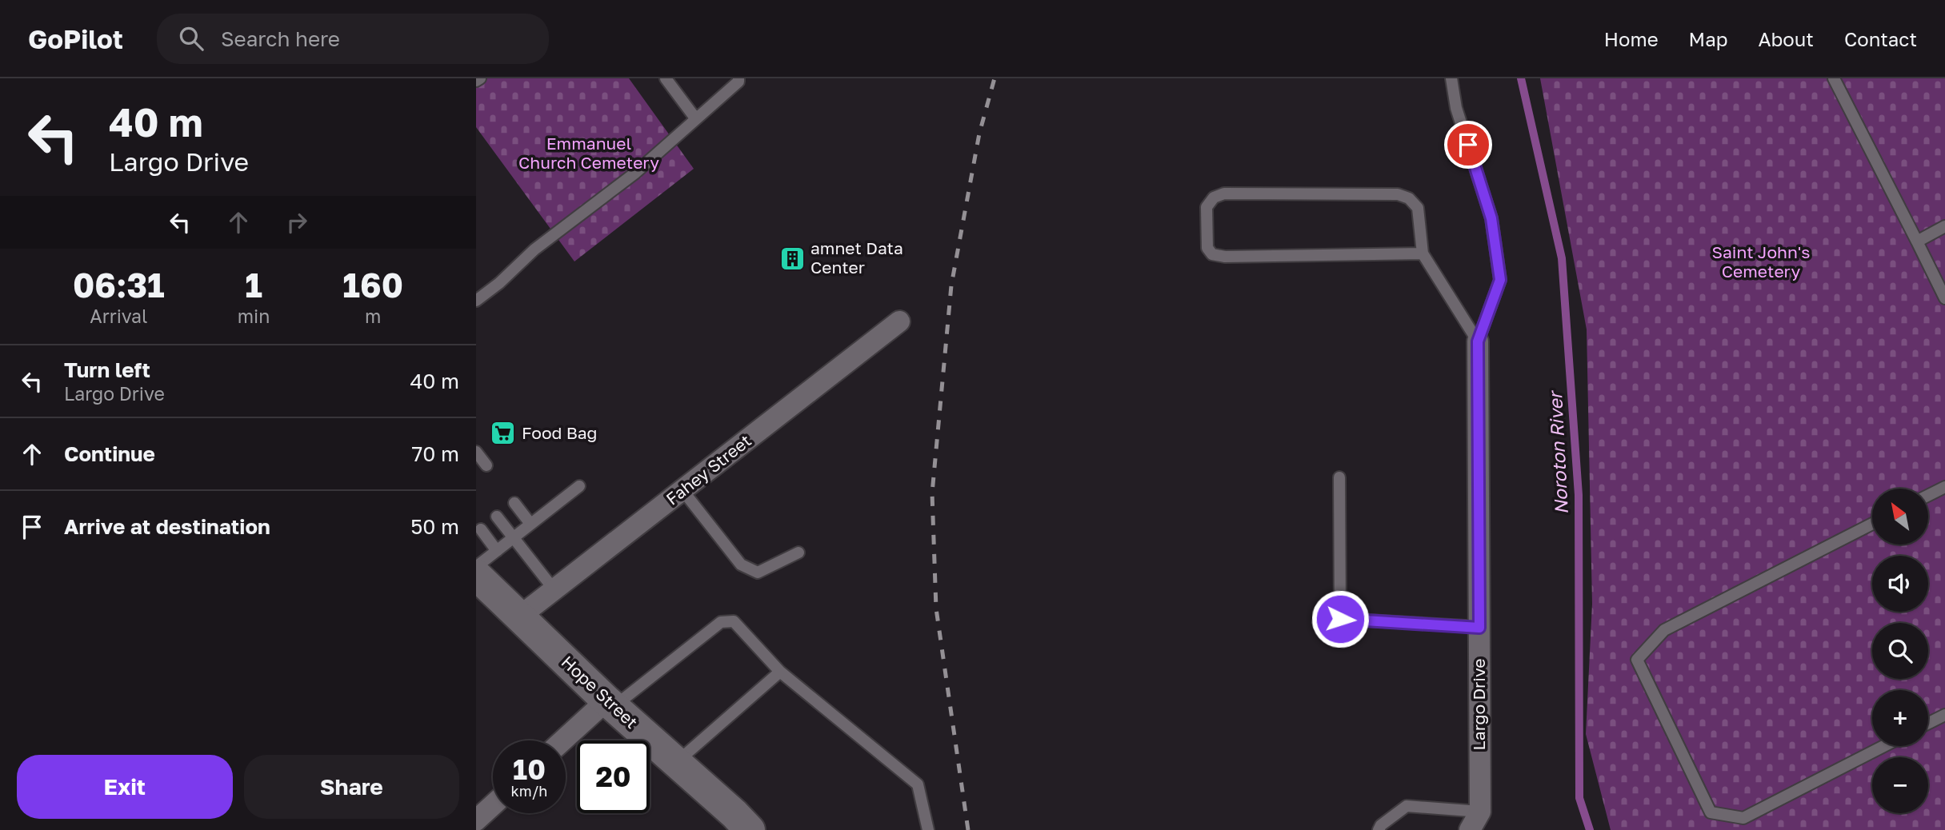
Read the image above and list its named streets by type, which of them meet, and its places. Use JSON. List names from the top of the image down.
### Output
{
  "streets": {
    "main road": ["Hope Street"],
    "street": ["Fahey Street", "Largo Drive"]
  },
  "crossings": [
    ["Fahey Street", "Hope Street"]
  ],
  "water": ["Noroton River"],
  "parks": ["Emmanuel Church Cemetery", "Saint John's Cemetery"],
  "places": {
    "building": ["amnet Data Center"],
    "supermarket": ["Food Bag"]
  },
  "north": "top left",
  "page": {
    "header": "GoPilot",
    "search": "Search here",
    "nav": [
      "Home",
      "Map",
      "About",
      "Contact"
    ],
    "turn": ["40 m", "Largo Drive"],
    "eta": [
      "06:31",
      "Arrival",
      "1",
      "min",
      "160",
      "m"
    ],
    "list": [
      {
        "name": "Turn left",
        "note": "Largo Drive",
        "value": "40 m"
      },
      {
        "name": "Continue",
        "value": "70 m"
      },
      {
        "name": "Arrive at destination",
        "value": "50 m"
      }
    ],
    "map_buttons": ["+", "−"],
    "speed": "10 km/h",
    "limit": "20",
    "buttons": ["Exit", "Share"]
  }
}
